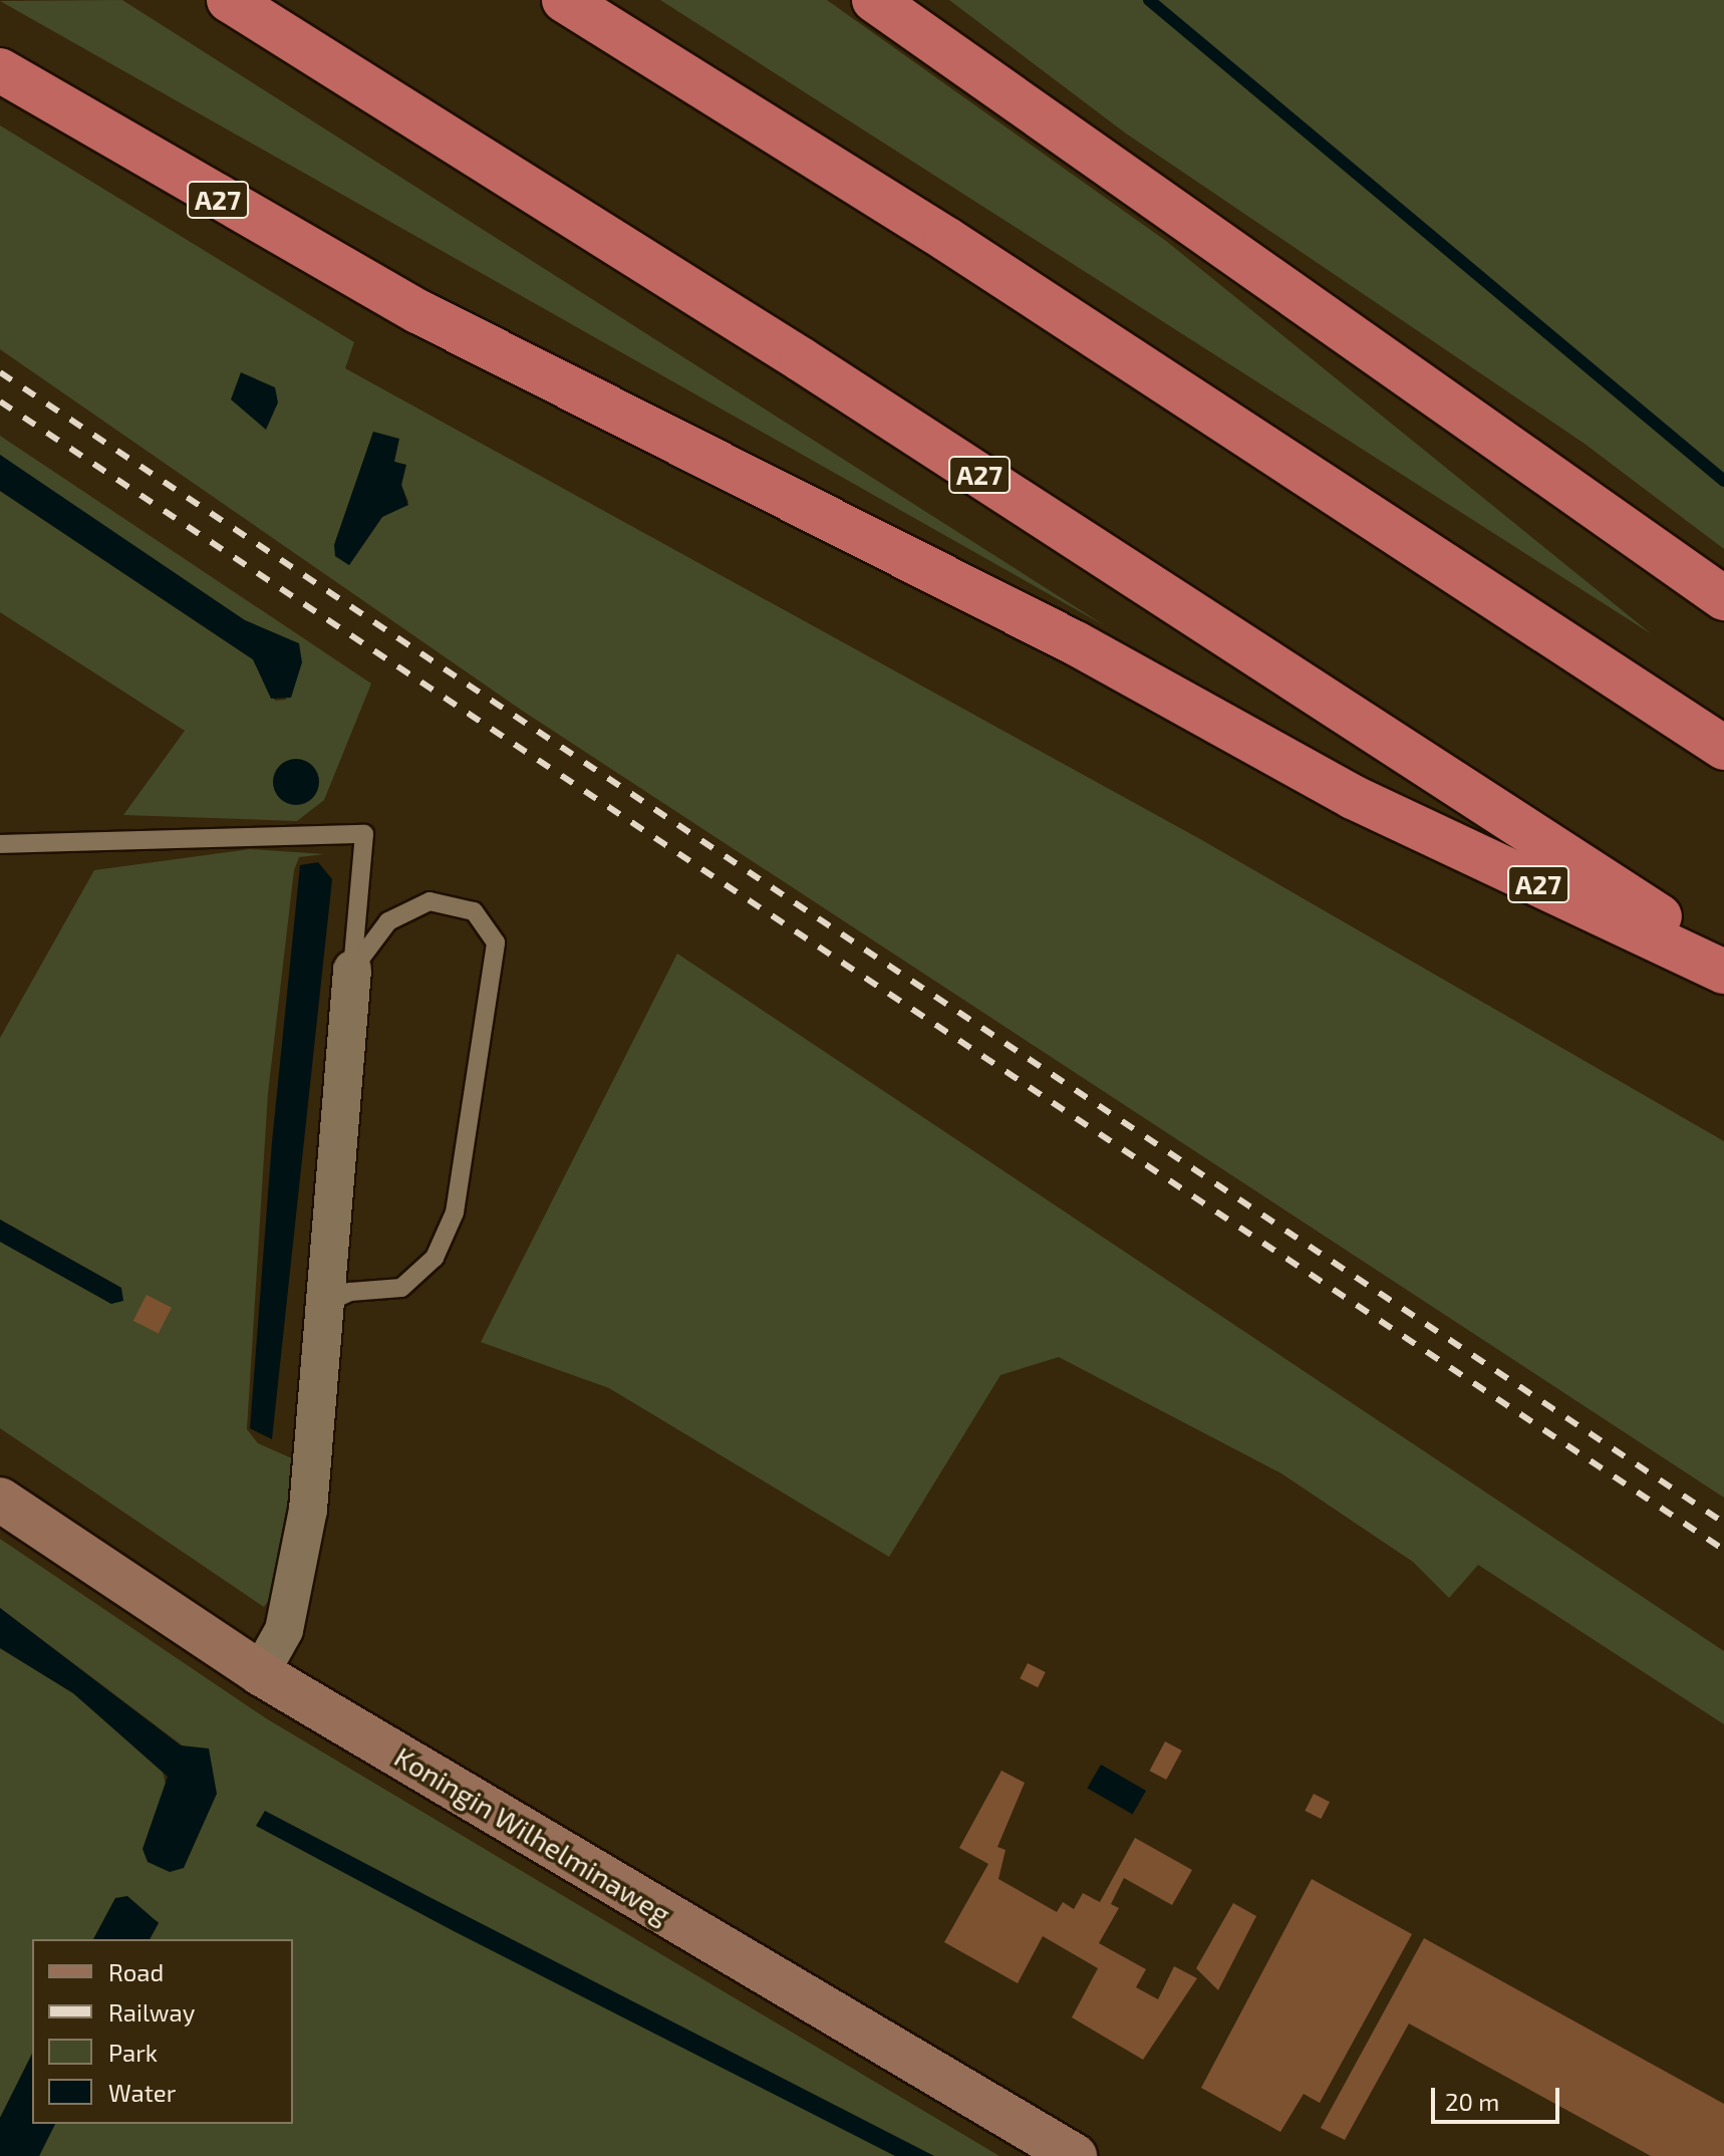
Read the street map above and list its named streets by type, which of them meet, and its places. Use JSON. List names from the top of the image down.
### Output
{
  "streets": {
    "highway": ["A27"],
    "main road": ["Koningin Wilhelminaweg"]
  },
  "legend": [
    "Road",
    "Railway",
    "Park",
    "Water"
  ],
  "scale_bar": "20 m"
}
